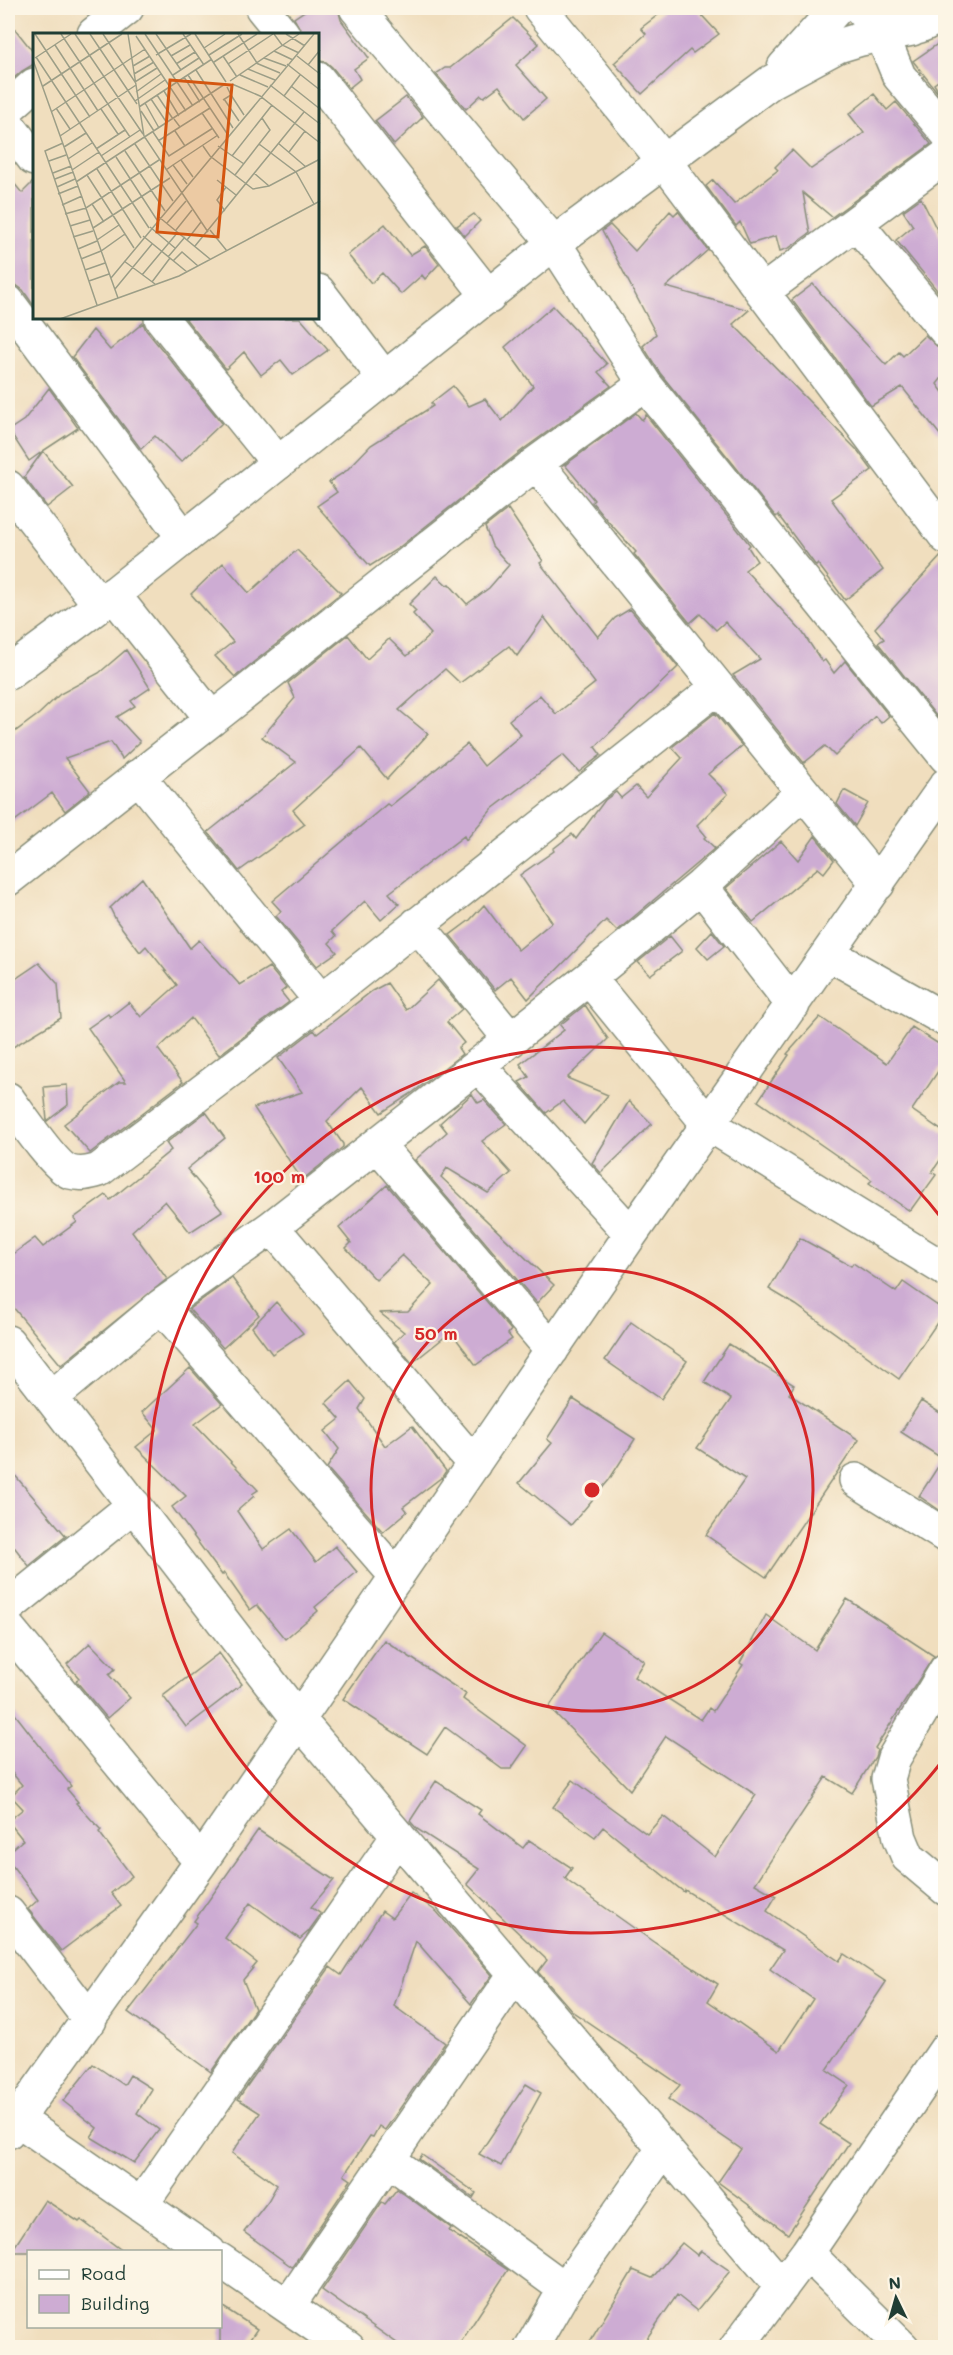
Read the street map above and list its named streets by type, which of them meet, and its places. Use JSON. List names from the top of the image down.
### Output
{
  "legend": ["Road", "Building"],
  "north": "top",
  "rings": ["100 m", "50 m"]
}
